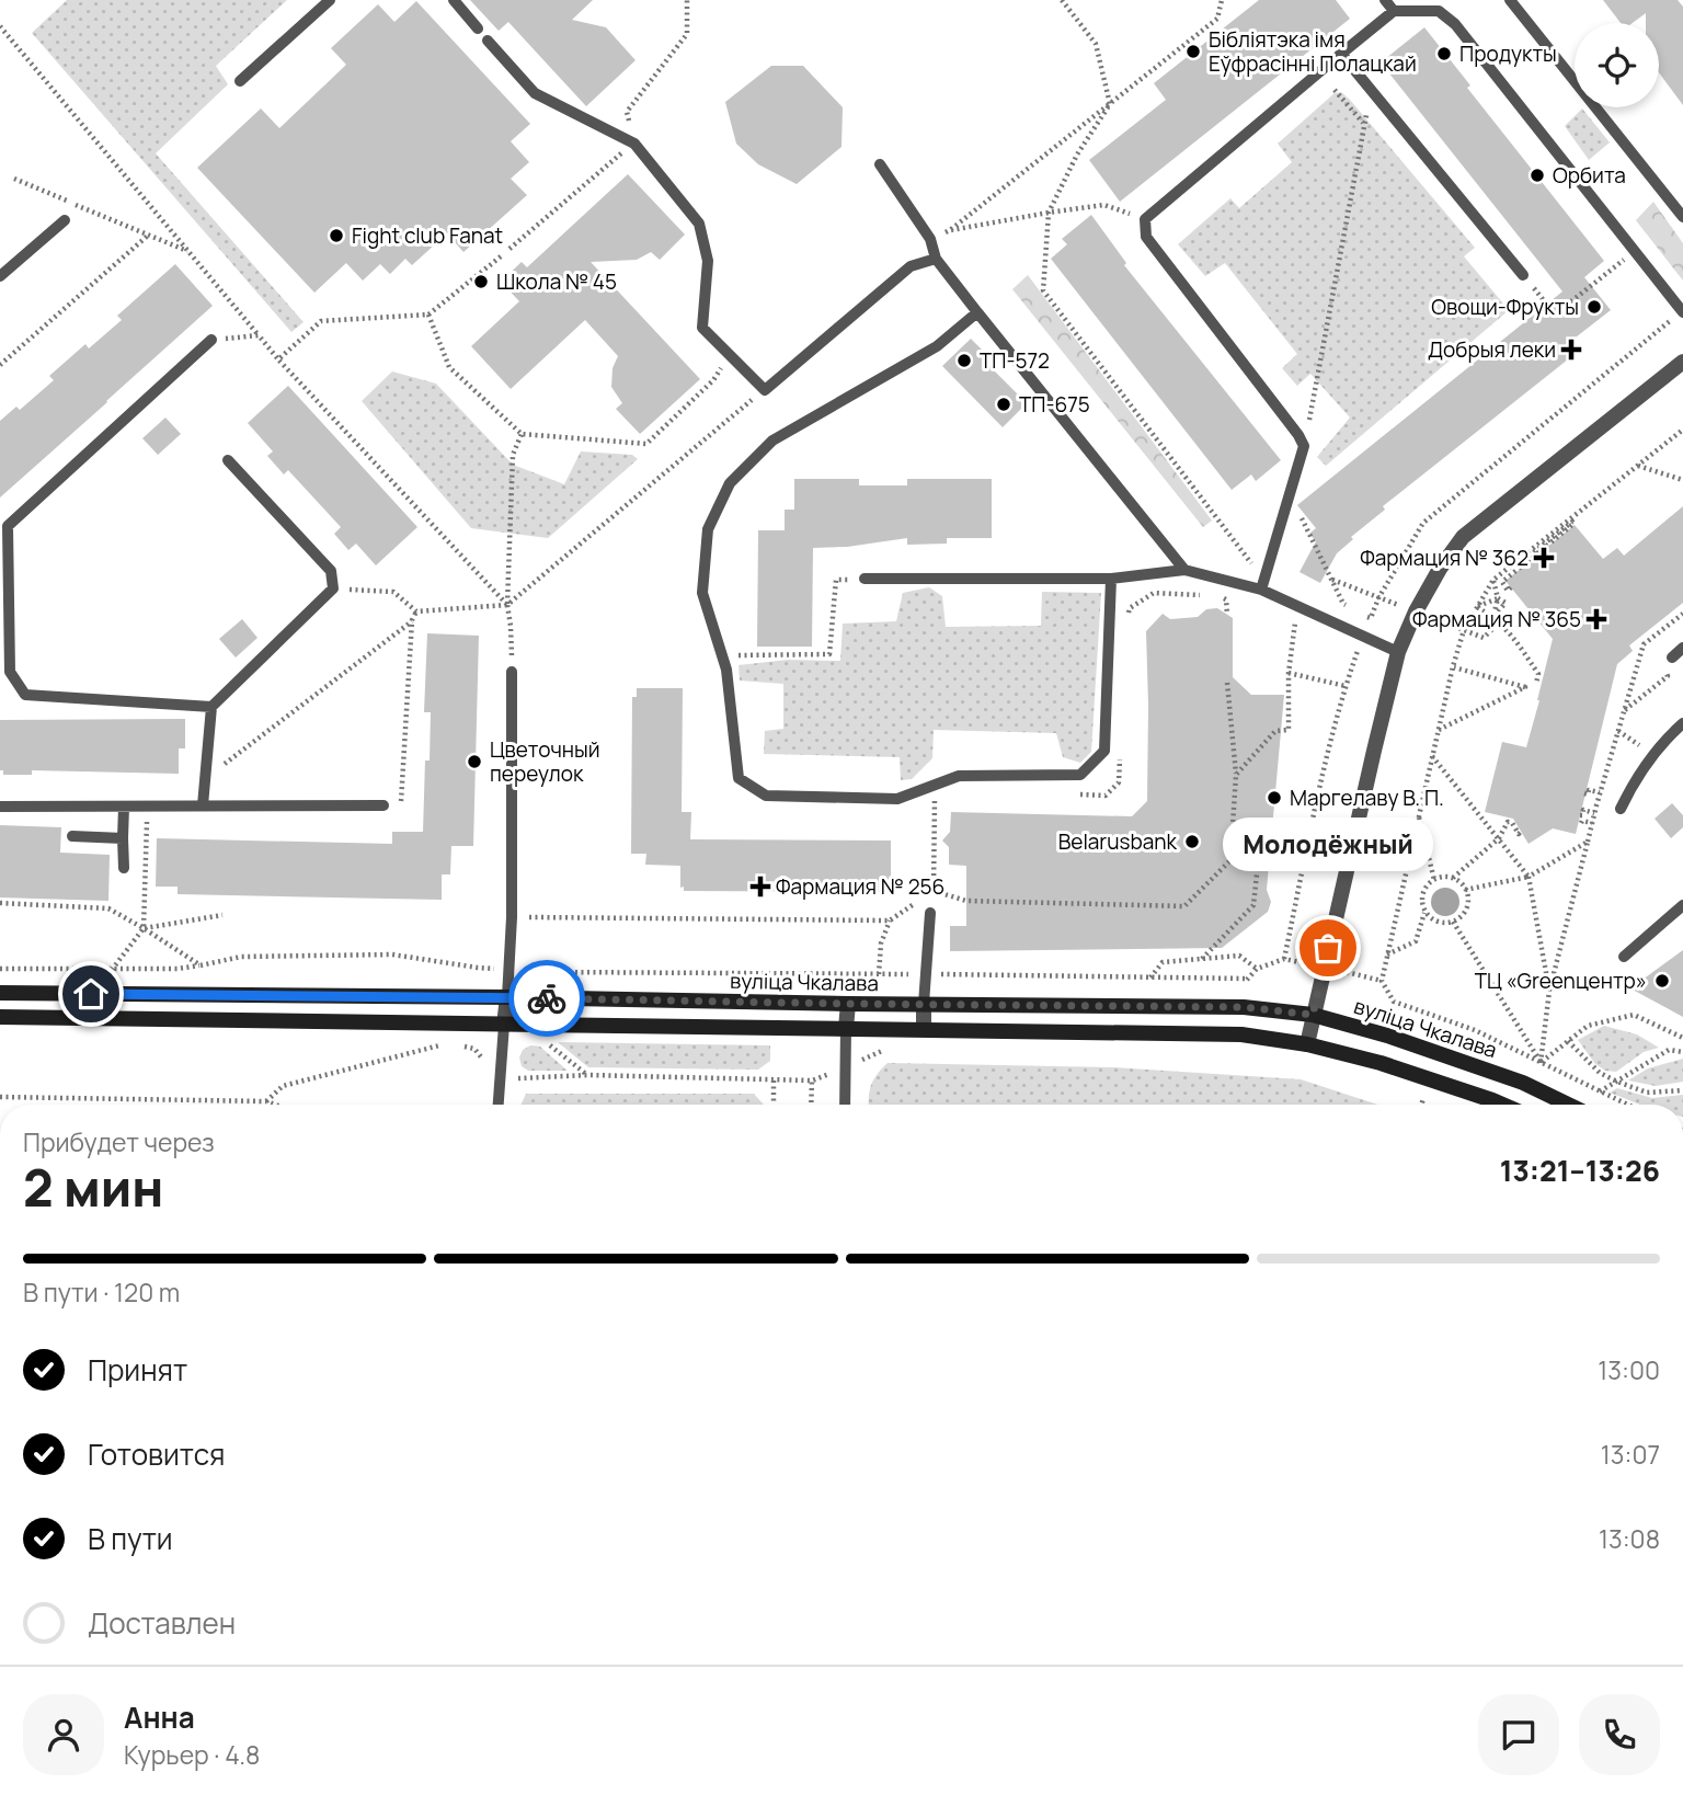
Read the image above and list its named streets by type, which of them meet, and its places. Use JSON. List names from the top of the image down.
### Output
{
  "streets": {
    "main road": ["вуліца Чкалава"]
  },
  "places": {
    "other": [
      "Бібліятэка імя Еўфрасінні Полацкай",
      "Продукты",
      "Орбита",
      "Fight club Fanat",
      "Школа № 45",
      "Овощи-Фрукты",
      "ТП-572",
      "ТП-675",
      "Цветочный переулок",
      "Маргелаву В. П.",
      "Belarusbank",
      "Молодёжный",
      "ТЦ «Greenцентр»"
    ],
    "health": [
      "Добрыя леки",
      "Фармация № 362",
      "Фармация № 365",
      "Фармация № 256"
    ]
  },
  "page": {
    "bubble": "Молодёжный",
    "heading": ["2 мин", "Прибудет через", "13:21–13:26"],
    "panel": ["Анна", "Курьер · 4.8"],
    "bar": "В пути · 120 m",
    "list": [
      ["Принят", "13:00"],
      ["Готовится", "13:07"],
      ["В пути", "13:08"],
      "Доставлен"
    ]
  }
}
